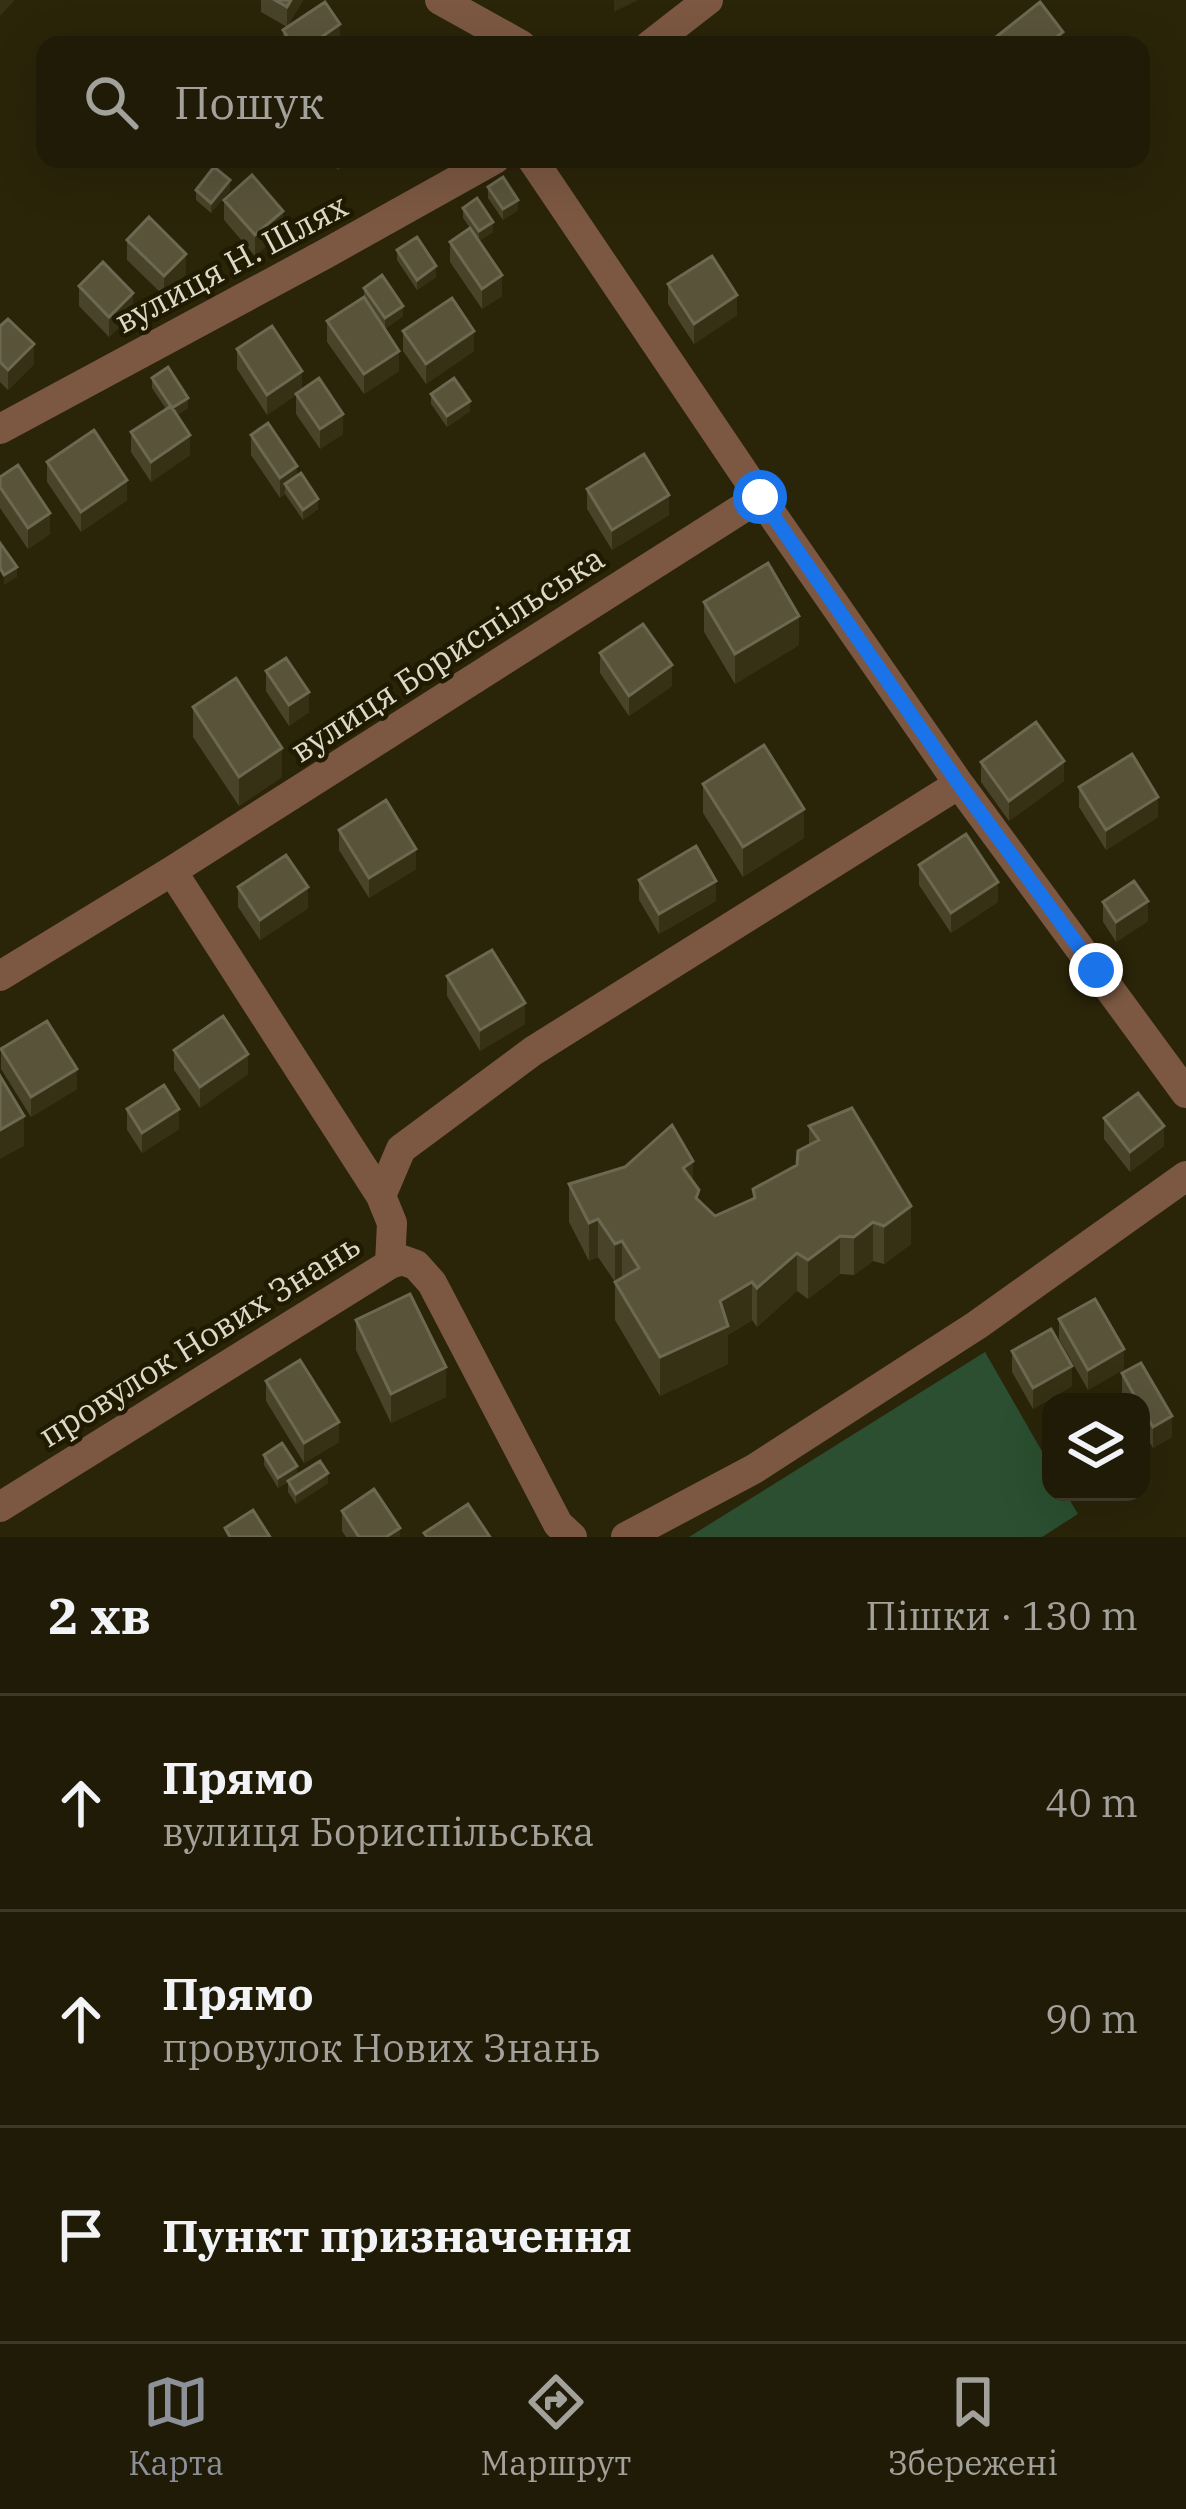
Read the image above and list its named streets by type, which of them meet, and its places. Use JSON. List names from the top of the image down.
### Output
{
  "streets": {
    "street": ["вулиця Н. Шлях", "вулиця Бориспільська", "провулок Нових Знань"]
  },
  "page": {
    "search": "Пошук",
    "heading": ["2 хв", "Пішки · 130 m"],
    "list": [
      ["Прямо", "вулиця Бориспільська", "40 m"],
      ["Прямо", "провулок Нових Знань", "90 m"],
      "Пункт призначення"
    ],
    "nav": ["Карта", "Маршрут", "Збережені"]
  }
}
